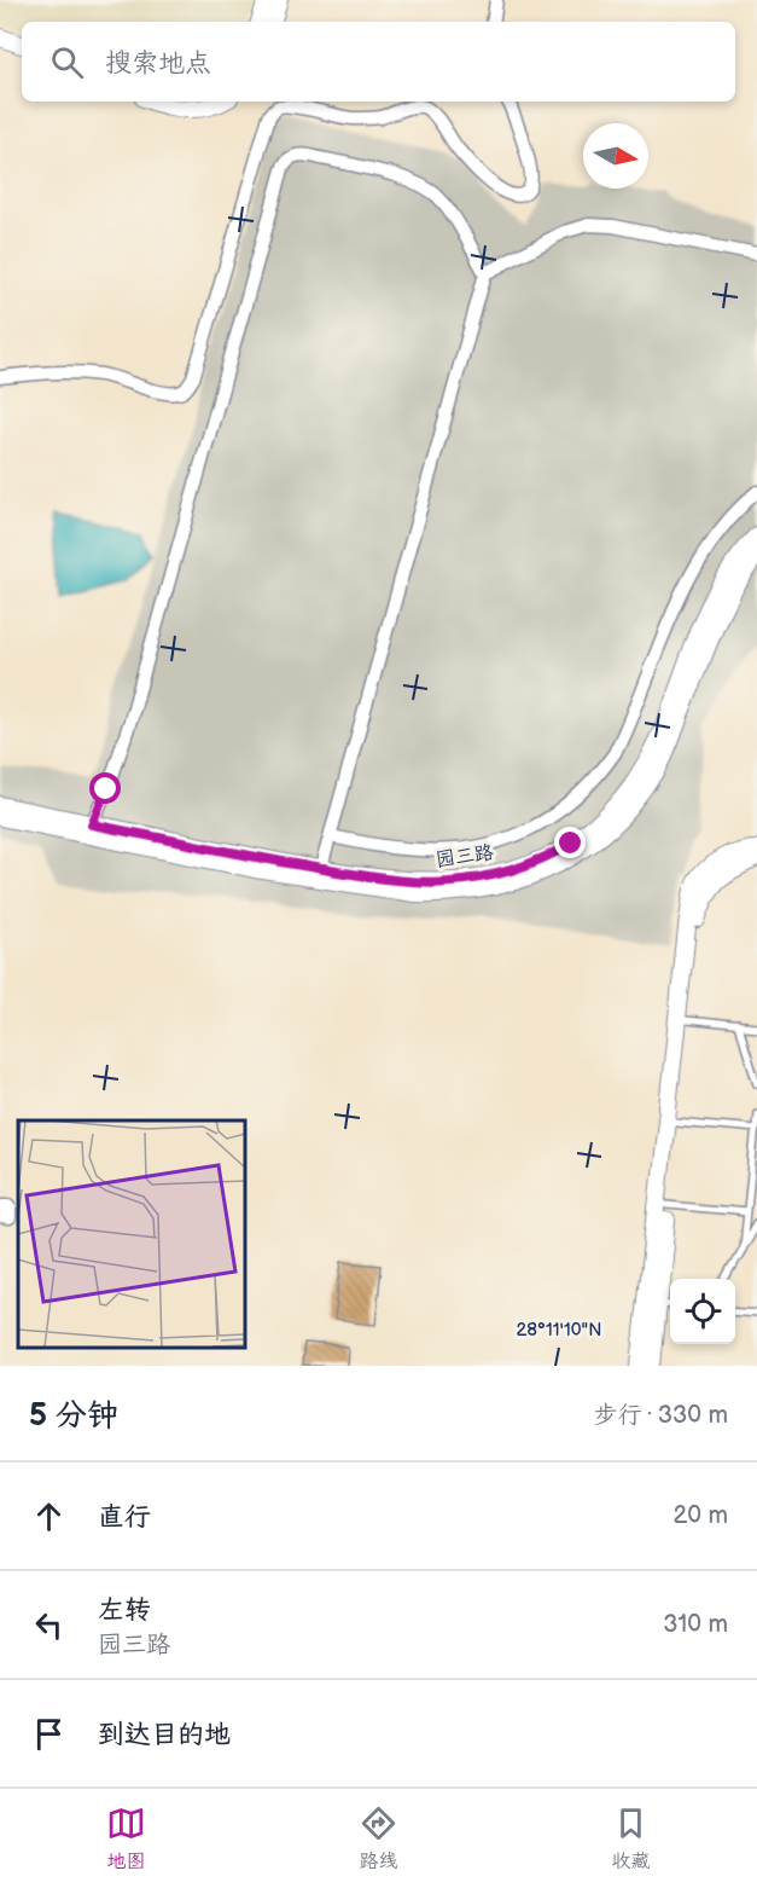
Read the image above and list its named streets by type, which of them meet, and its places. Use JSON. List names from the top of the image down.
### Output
{
  "streets": {
    "main road": ["园三路"]
  },
  "north": "right",
  "page": {
    "search": "搜索地点",
    "heading": ["5 分钟", "步行 · 330 m"],
    "list": [
      ["直行", "20 m"],
      ["左转", "园三路", "310 m"],
      "到达目的地"
    ],
    "nav": ["地图", "路线", "收藏"]
  },
  "coordinates": ["28°11'10\"N"]
}
